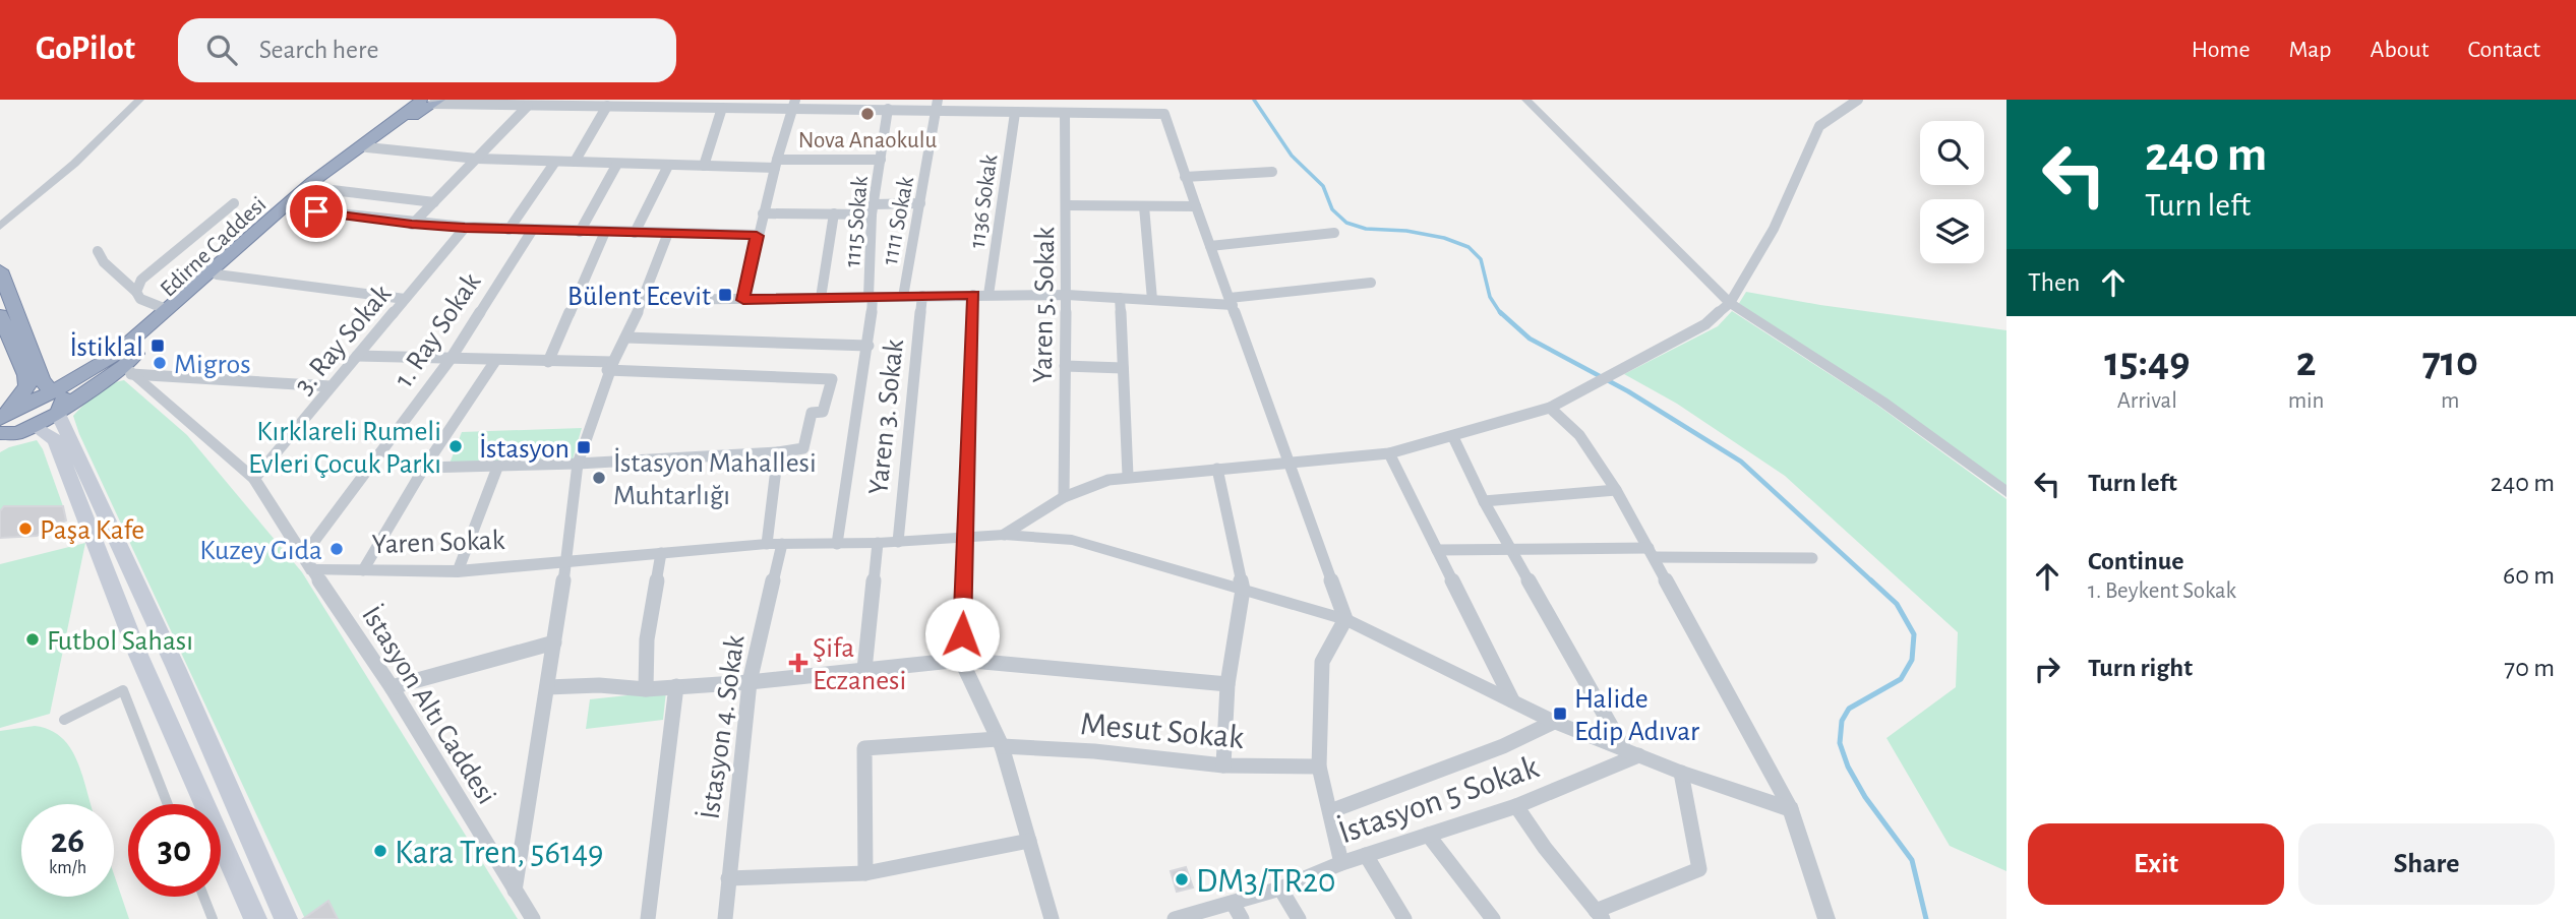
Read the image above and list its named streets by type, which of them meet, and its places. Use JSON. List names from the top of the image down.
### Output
{
  "streets": {
    "highway": ["Edirne Caddesi"],
    "street": [
      "1136 Sokak",
      "1111 Sokak",
      "1115 Sokak",
      "Yaren 5. Sokak",
      "1. Ray Sokak",
      "3. Ray Sokak",
      "Yaren 3. Sokak",
      "Yaren Sokak",
      "İstasyon Altı Caddesi",
      "İstasyon 4. Sokak",
      "Mesut Sokak",
      "İstasyon 5 Sokak"
    ]
  },
  "crossings": [
    ["1136 Sokak", "Yaren Sokak"],
    ["Edirne Caddesi", "İstasyon Altı Caddesi"],
    ["1. Ray Sokak", "İstasyon Altı Caddesi"],
    ["3. Ray Sokak", "İstasyon Altı Caddesi"],
    ["Yaren 3. Sokak", "Yaren Sokak"],
    ["Yaren Sokak", "İstasyon Altı Caddesi"],
    ["Yaren Sokak", "İstasyon 4. Sokak"],
    ["Yaren Sokak", "İstasyon 5 Sokak"]
  ],
  "places": {
    "other": [
      "Nova Anaokulu",
      "Migros",
      "Kırklareli Rumeli Evleri Çocuk Parkı",
      "İstasyon Mahallesi Muhtarlığı",
      "Paşa Kafe",
      "Kuzey Gıda",
      "Futbol Sahası",
      "Kara Tren, 56149",
      "DM3/TR20"
    ],
    "transit": [
      "Bülent Ecevit",
      "İstiklal",
      "İstasyon",
      "Halide Edip Adıvar"
    ],
    "health": ["Şifa Eczanesi"]
  },
  "page": {
    "header": "GoPilot",
    "search": "Search here",
    "nav": [
      "Home",
      "Map",
      "About",
      "Contact"
    ],
    "turn": ["240 m", "Turn left"],
    "then": "Then",
    "eta": [
      "15:49",
      "Arrival",
      "2",
      "min",
      "710",
      "m"
    ],
    "list": [
      {
        "name": "Turn left",
        "value": "240 m"
      },
      {
        "name": "Continue",
        "note": "1. Beykent Sokak",
        "value": "60 m"
      },
      {
        "name": "Turn right",
        "value": "70 m"
      }
    ],
    "speed": "26 km/h",
    "limit": "30",
    "buttons": ["Exit", "Share"]
  }
}
